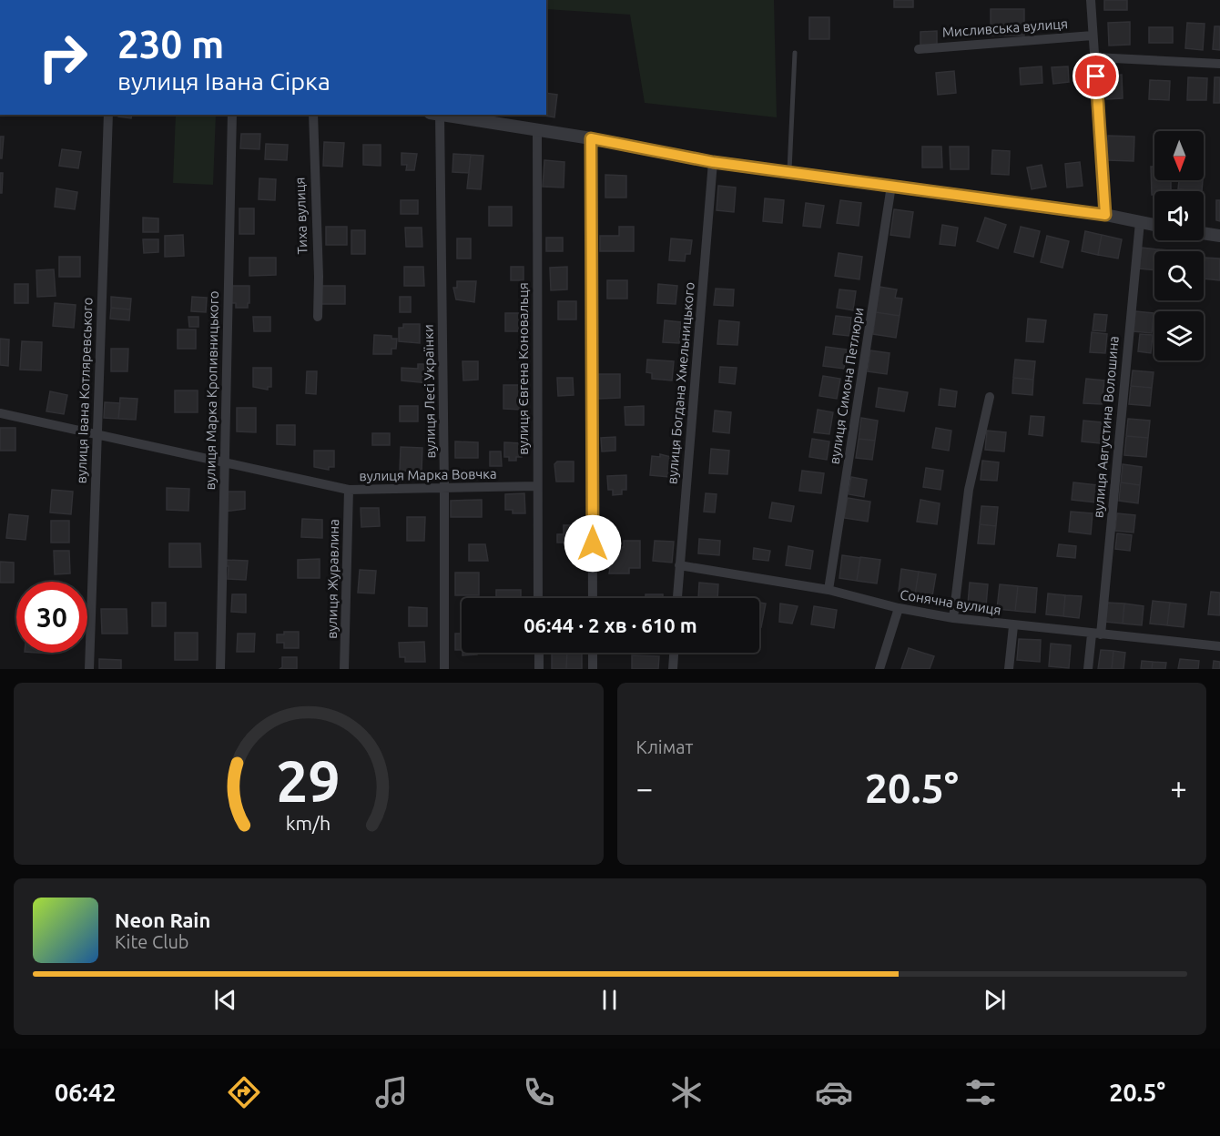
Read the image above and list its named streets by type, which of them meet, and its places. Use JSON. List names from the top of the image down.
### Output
{
  "streets": {
    "street": [
      "Мисливська вулиця",
      "Тиха вулиця",
      "вулиця Євгена Коновальця",
      "вулиця Богдана Хмельницького",
      "вулиця Симона Петлюри",
      "вулиця Івана Котляревського",
      "вулиця Марка Кропивницького",
      "вулиця Лесі Українки",
      "вулиця Августина Волошина",
      "вулиця Марка Вовчка",
      "вулиця Журавлина",
      "Сонячна вулиця"
    ]
  },
  "crossings": [
    ["вулиця Євгена Коновальця", "вулиця Марка Вовчка"],
    ["вулиця Богдана Хмельницького", "Сонячна вулиця"],
    ["вулиця Симона Петлюри", "Сонячна вулиця"],
    ["вулиця Івана Котляревського", "вулиця Марка Вовчка"],
    ["вулиця Марка Кропивницького", "вулиця Марка Вовчка"],
    ["вулиця Лесі Українки", "вулиця Марка Вовчка"],
    ["вулиця Августина Волошина", "Сонячна вулиця"],
    ["вулиця Марка Вовчка", "вулиця Журавлина"]
  ],
  "north": "bottom",
  "page": {
    "turn": ["230 m", "вулиця Івана Сірка"],
    "limit": "30",
    "trip": "06:44 · 2 хв · 610 m",
    "tile": "Клімат",
    "heat": ["−", "20.5°", "+"],
    "song": ["Neon Rain", "Kite Club"],
    "tabs": ["06:42", "20.5°"],
    "gauge": ["29", "km/h"]
  }
}
